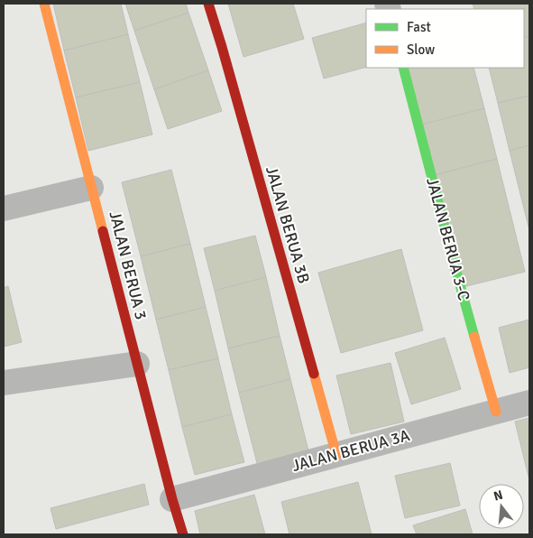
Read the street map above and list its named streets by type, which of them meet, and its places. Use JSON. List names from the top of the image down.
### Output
{
  "streets": {
    "street": [
      "JALAN BERUA 3B",
      "JALAN BERUA 3-C",
      "JALAN BERUA 3",
      "JALAN BERUA 3A"
    ]
  },
  "crossings": [
    ["JALAN BERUA 3B", "JALAN BERUA 3A"],
    ["JALAN BERUA 3-C", "JALAN BERUA 3A"],
    ["JALAN BERUA 3", "JALAN BERUA 3A"]
  ],
  "legend": ["Fast", "Slow"],
  "north": "top"
}
